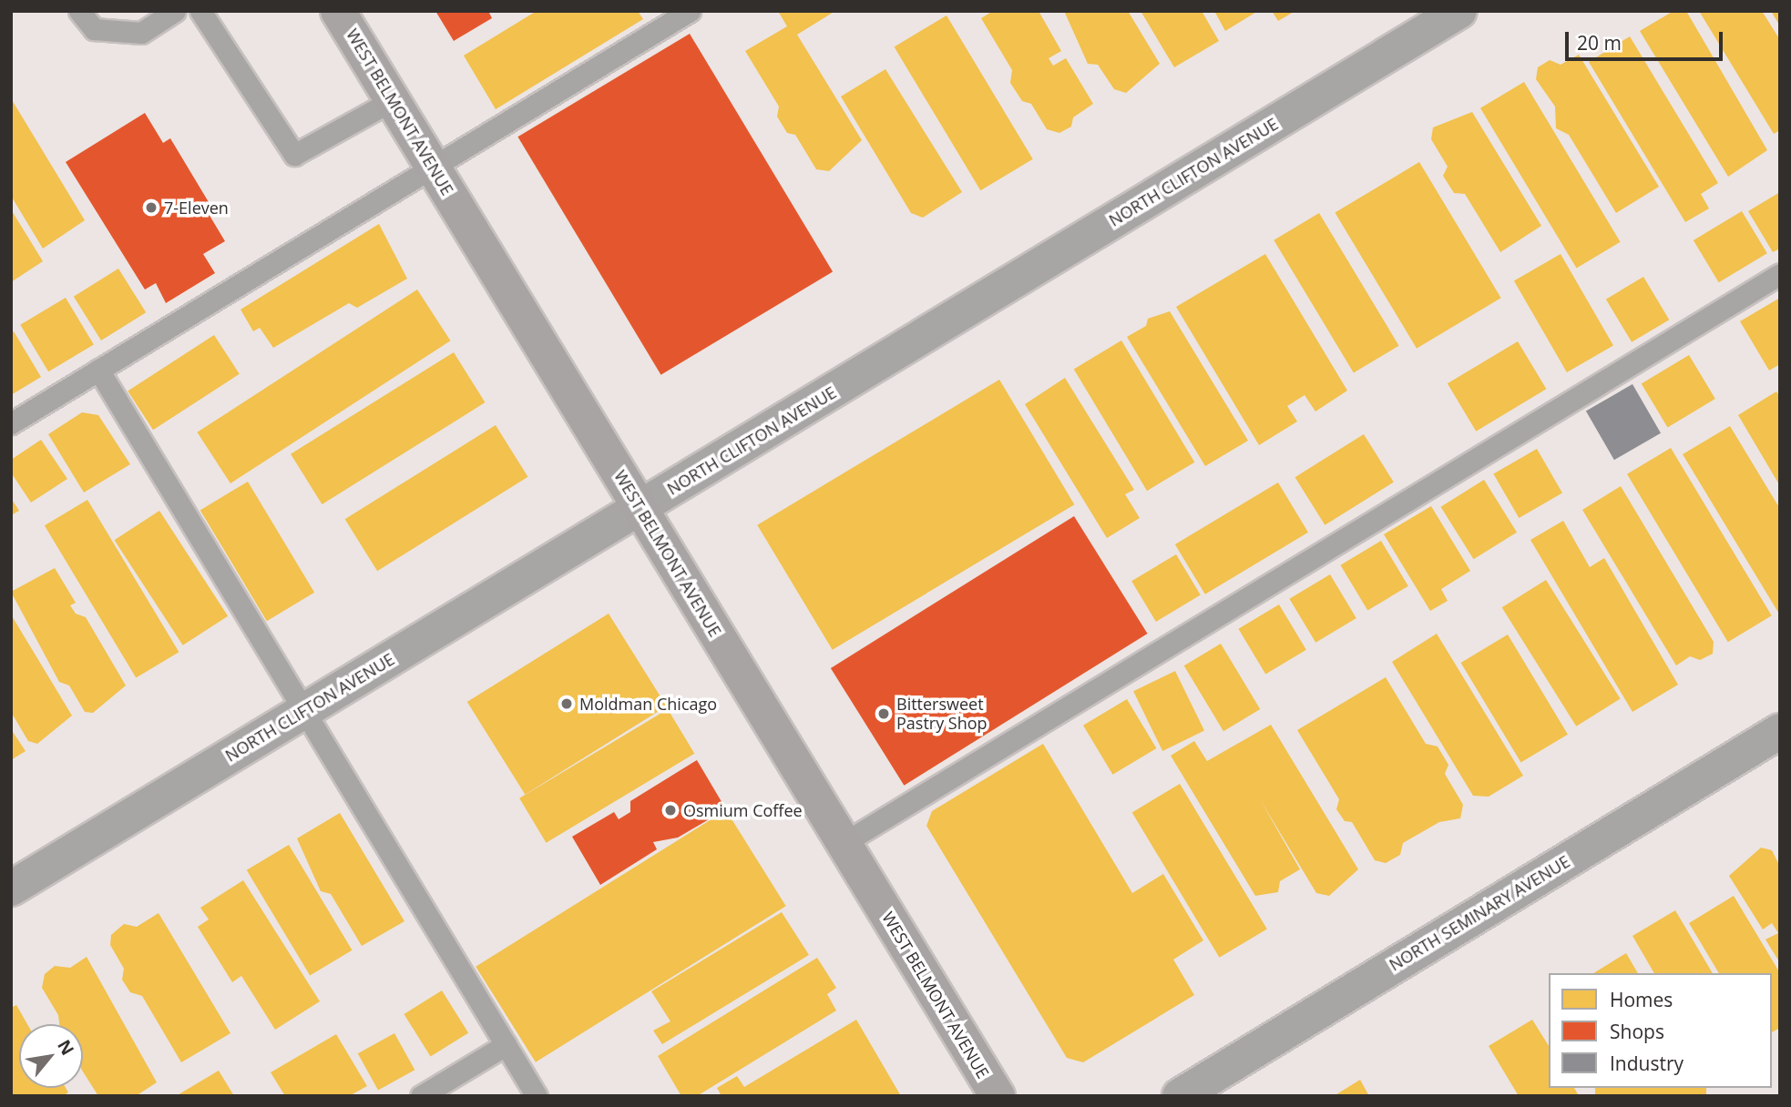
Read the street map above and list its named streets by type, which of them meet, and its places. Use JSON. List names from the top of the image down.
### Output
{
  "streets": {
    "main road": ["WEST BELMONT AVENUE"],
    "street": ["NORTH CLIFTON AVENUE", "NORTH SEMINARY AVENUE"]
  },
  "crossings": [
    ["WEST BELMONT AVENUE", "NORTH CLIFTON AVENUE"]
  ],
  "places": [
    "7-Eleven",
    "Moldman Chicago",
    "Bittersweet Pastry Shop",
    "Osmium Coffee"
  ],
  "legend": ["Homes", "Shops", "Industry"],
  "scale_bar": "20 m",
  "north": "top right"
}
